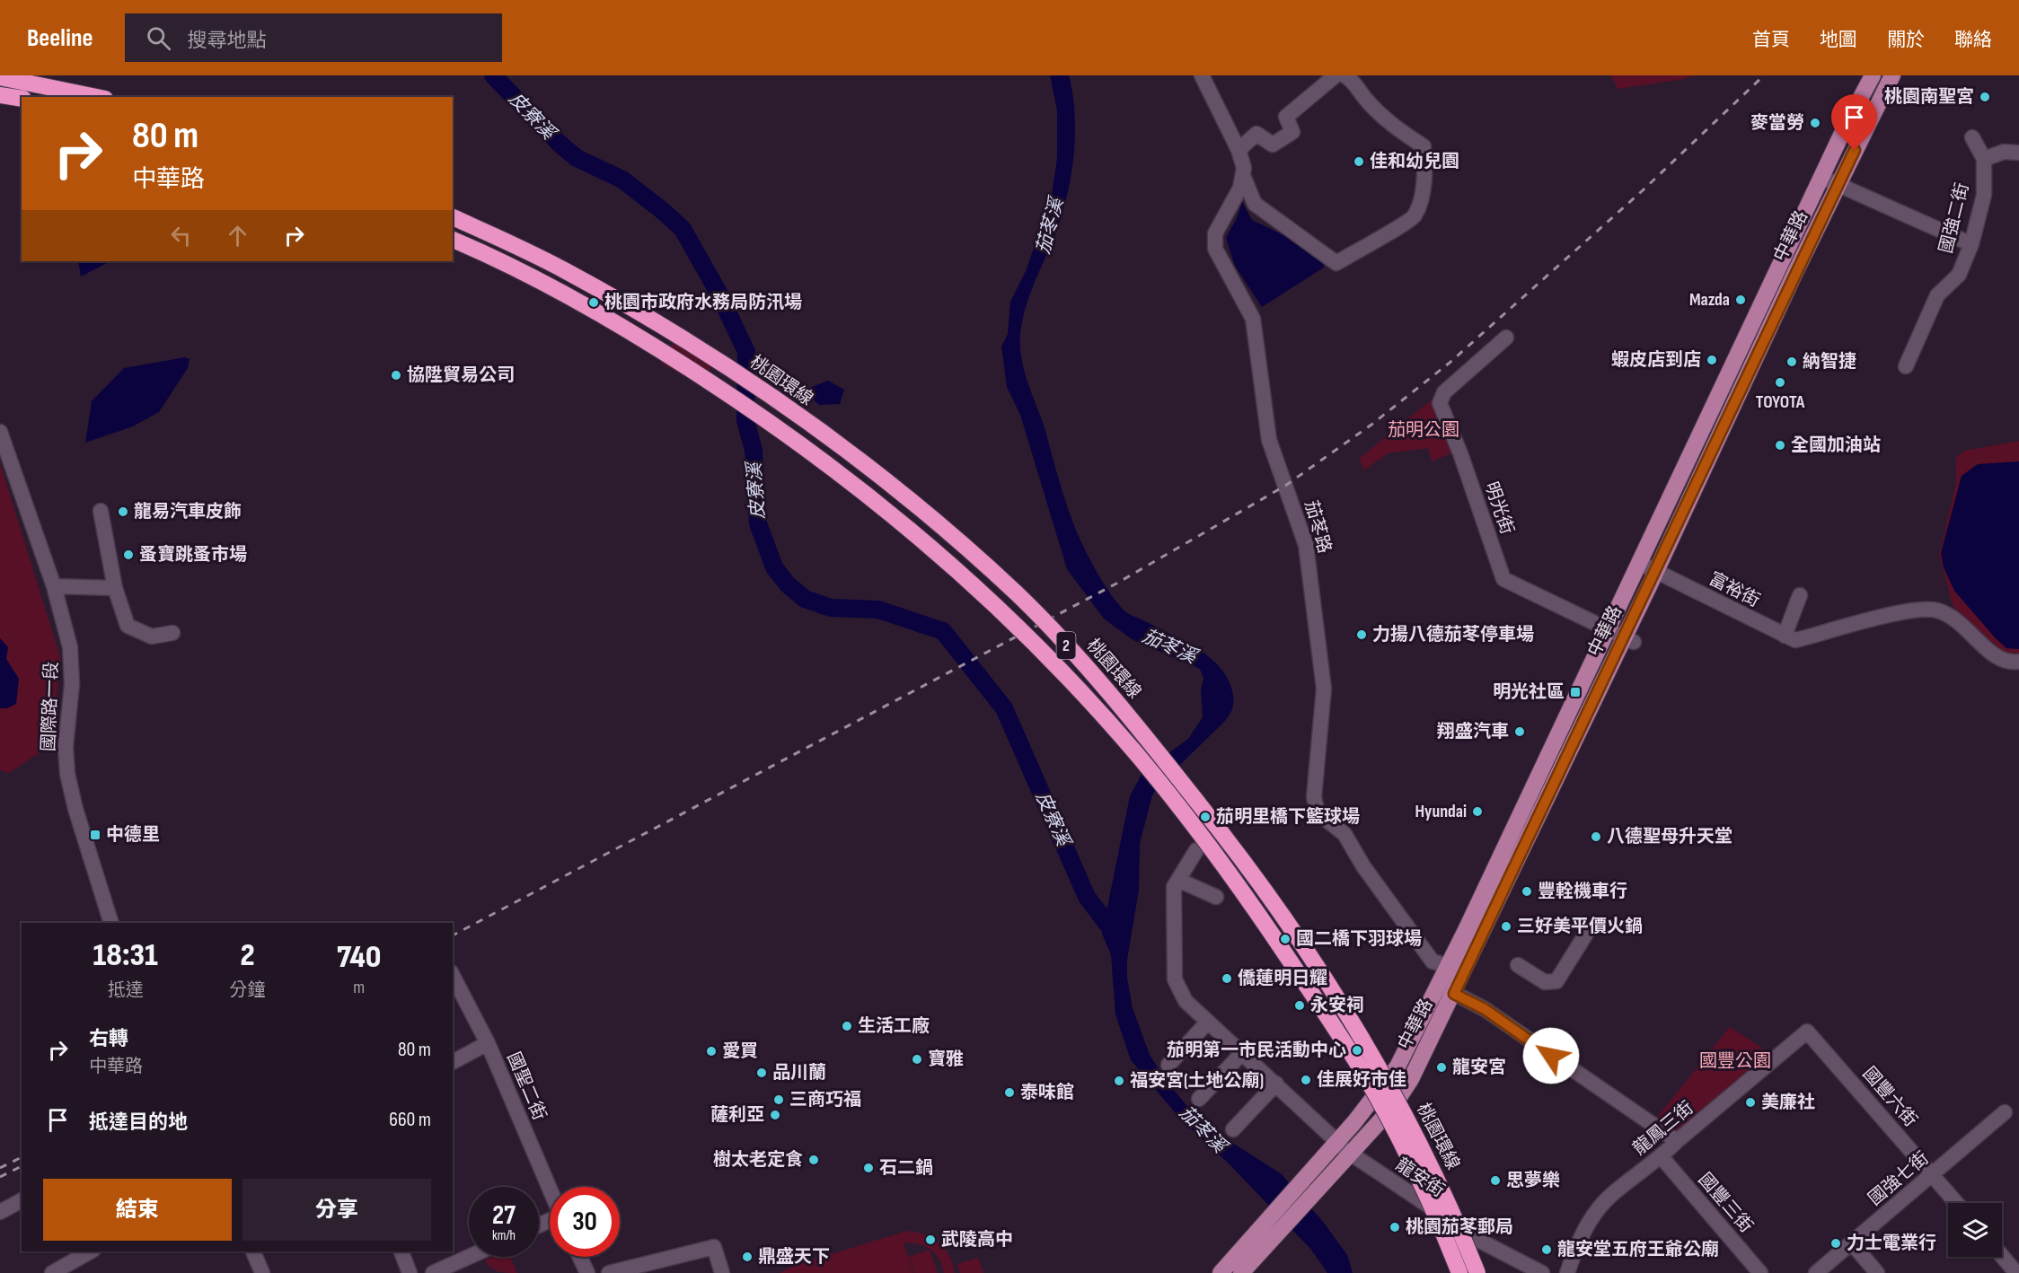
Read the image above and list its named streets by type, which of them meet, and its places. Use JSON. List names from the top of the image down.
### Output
{
  "streets": {
    "highway": ["桃園環線", "2"],
    "main road": ["中華路"],
    "street": [
      "國強二街",
      "明光街",
      "茄苳路",
      "富裕街",
      "國際路一段",
      "國聖二街",
      "國豐六街",
      "龍鳳三街",
      "龍安街",
      "國強七街",
      "國豐三街"
    ]
  },
  "crossings": [
    ["中華路", "明光街"],
    ["中華路", "茄苳路"],
    ["中華路", "富裕街"],
    ["中華路", "龍安街"],
    ["國豐六街", "龍鳳三街"],
    ["國豐六街", "國強七街"],
    ["龍鳳三街", "國豐三街"]
  ],
  "water": ["皮寮溪", "茄苳溪"],
  "parks": ["茄明公園", "國豐公園"],
  "places": {
    "other": [
      "桃園南聖宮",
      "麥當勞",
      "佳和幼兒園",
      "Mazda",
      "桃園市政府水務局防汛場",
      "蝦皮店到店",
      "納智捷",
      "協陞貿易公司",
      "TOYOTA",
      "全國加油站",
      "龍易汽車皮飾",
      "蚤寶跳蚤市場",
      "力揚八德茄苳停車場",
      "翔盛汽車",
      "Hyundai",
      "茄明里橋下籃球場",
      "八德聖母升天堂",
      "豐輇機車行",
      "三好美平價火鍋",
      "國二橋下羽球場",
      "僑蓮明日耀",
      "永安祠",
      "生活工廠",
      "茄明第一市民活動中心",
      "愛買",
      "寶雅",
      "龍安宮",
      "品川蘭",
      "佳展好市佳",
      "福安宮(土地公廟)",
      "泰味館",
      "三商巧福",
      "美廉社",
      "薩利亞",
      "樹太老定食",
      "石二鍋",
      "思夢樂",
      "桃園茄苳郵局",
      "武陵高中",
      "力士電業行",
      "龍安堂五府王爺公廟",
      "鼎盛天下"
    ],
    "transit": ["明光社區", "中德里"]
  },
  "page": {
    "header": "Beeline",
    "search": "搜尋地點",
    "nav": [
      "首頁",
      "地圖",
      "關於",
      "聯絡"
    ],
    "turn": ["80 m", "中華路"],
    "eta": [
      "18:31",
      "抵達",
      "2",
      "分鐘",
      "740",
      "m"
    ],
    "list": [
      {
        "name": "右轉",
        "note": "中華路",
        "value": "80 m"
      },
      {
        "name": "抵達目的地",
        "value": "660 m"
      }
    ],
    "buttons": ["結束", "分享"],
    "speed": "27 km/h",
    "limit": "30"
  }
}
